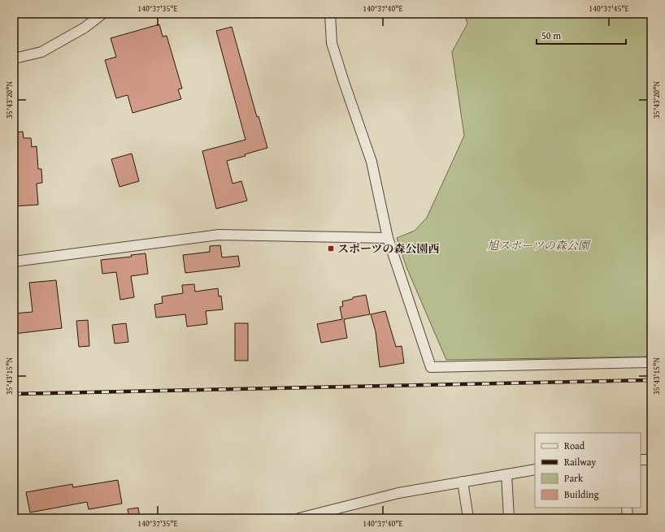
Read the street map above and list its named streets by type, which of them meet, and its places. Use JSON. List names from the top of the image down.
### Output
{
  "parks": ["旭スポーツの森公園"],
  "places": {
    "transit": ["スポーツの森公園西"]
  },
  "legend": [
    "Road",
    "Railway",
    "Park",
    "Building"
  ],
  "scale_bar": "50 m",
  "coordinates": [
    "140°37'35\"E",
    "140°37'40\"E",
    "140°37'45\"E",
    "35°43'20\"N",
    "35°43'15\"N"
  ]
}
